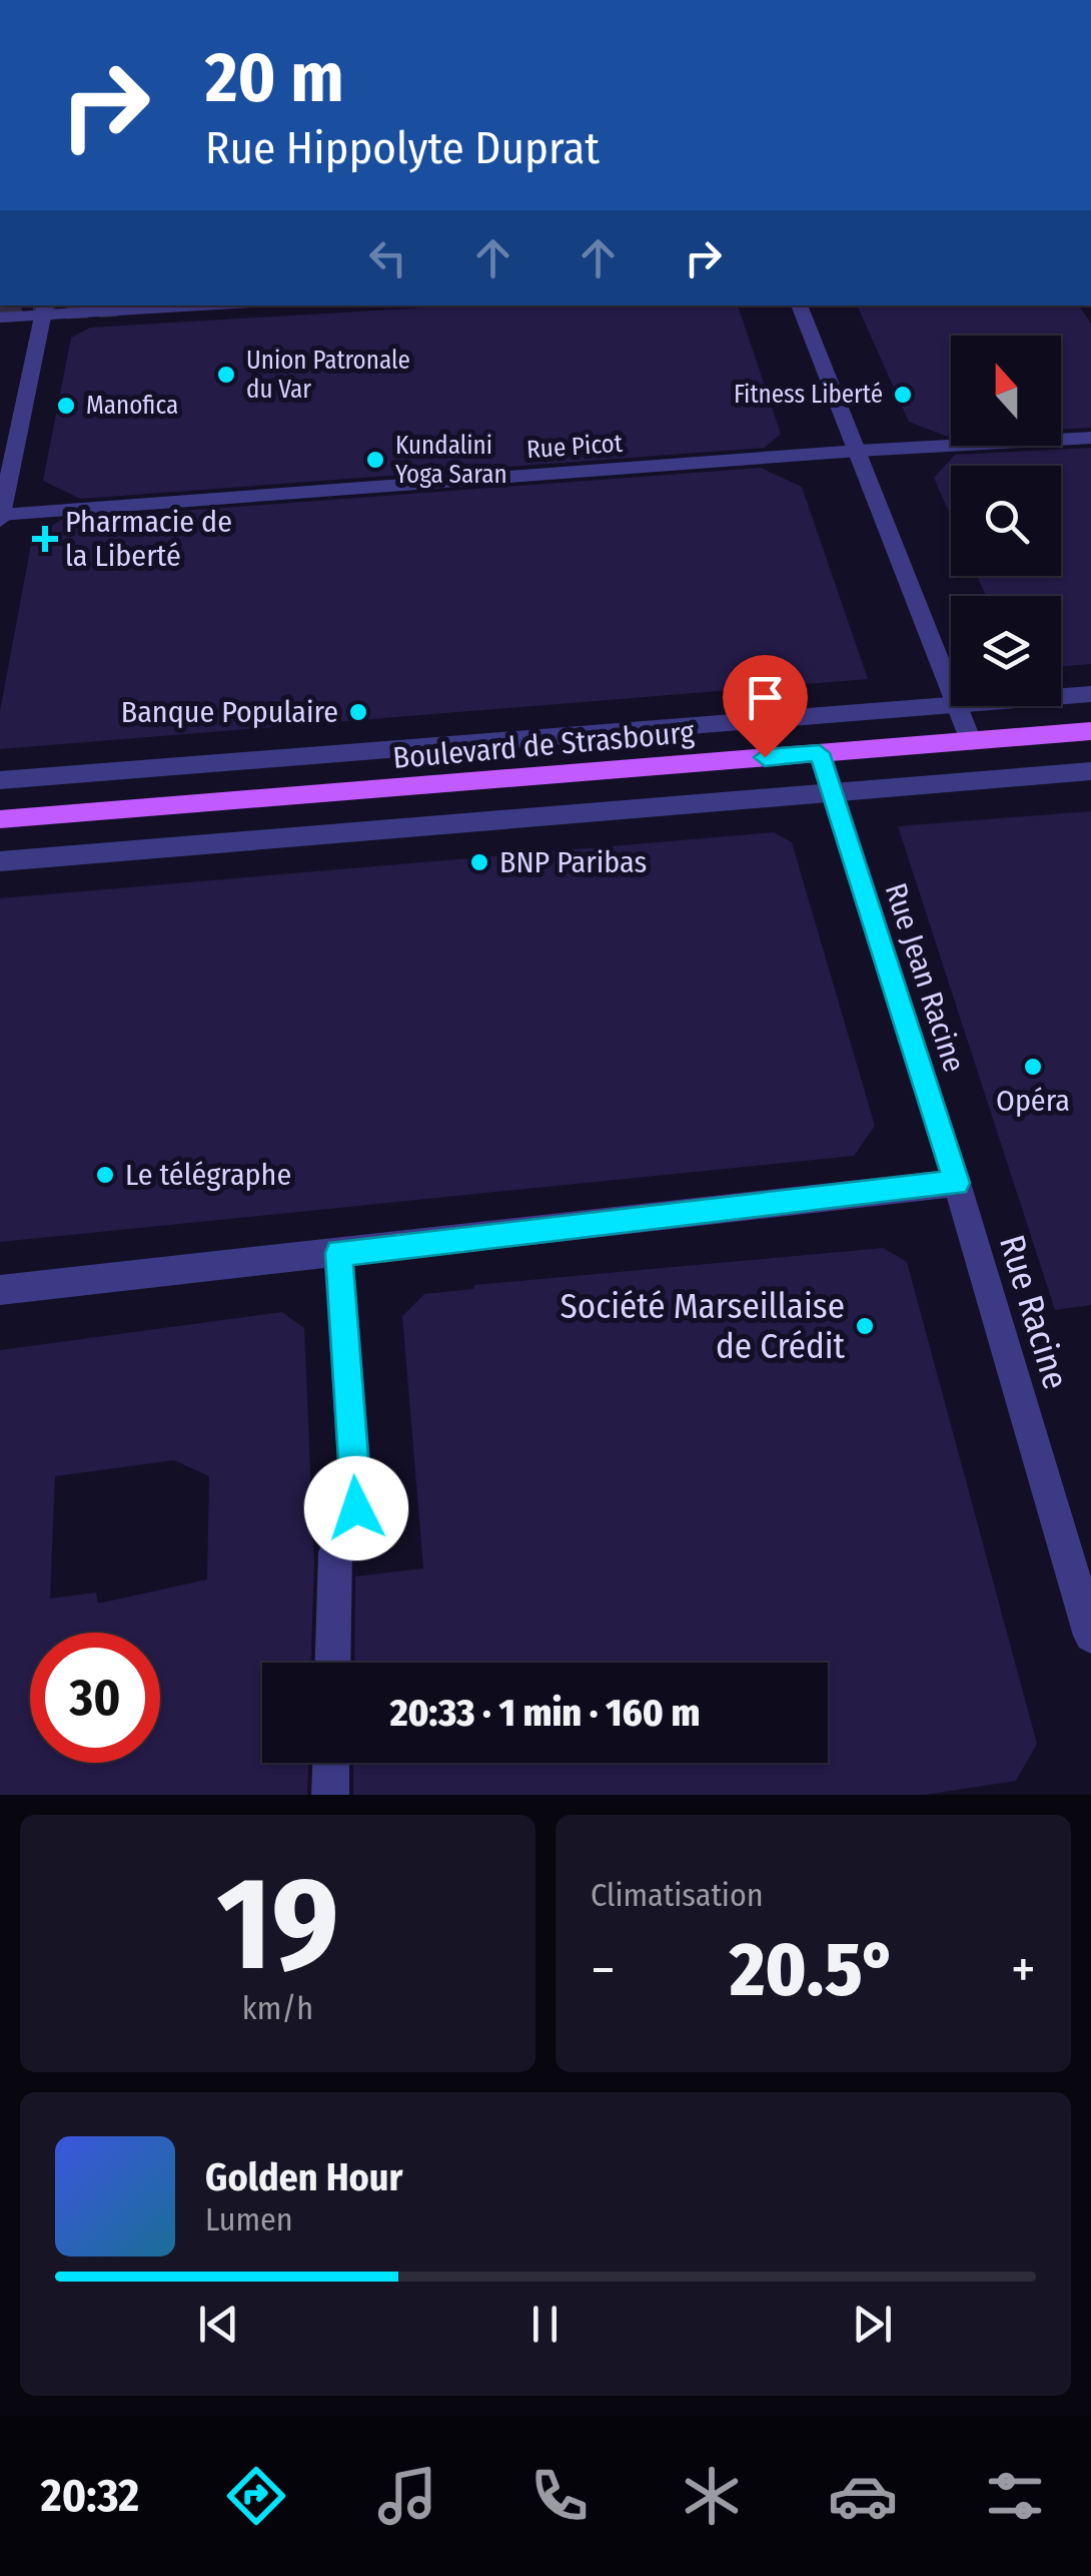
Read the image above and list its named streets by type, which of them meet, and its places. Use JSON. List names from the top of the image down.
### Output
{
  "streets": {
    "main road": ["Boulevard de Strasbourg"],
    "street": ["Rue Picot", "Rue Jean Racine", "Rue Racine"]
  },
  "crossings": [
    ["Rue Jean Racine", "Rue Racine"]
  ],
  "places": {
    "other": [
      "Union Patronale du Var",
      "Fitness Liberté",
      "Manofica",
      "Kundalini Yoga Saran",
      "Banque Populaire",
      "BNP Paribas",
      "Opéra",
      "Le télégraphe",
      "Société Marseillaise de Crédit"
    ],
    "health": ["Pharmacie de la Liberté"]
  },
  "north": "top",
  "page": {
    "turn": ["20 m", "Rue Hippolyte Duprat"],
    "limit": "30",
    "trip": "20:33 · 1 min · 160 m",
    "tile": [
      ["19", "km/h"],
      "Climatisation"
    ],
    "heat": ["−", "20.5°", "+"],
    "song": ["Golden Hour", "Lumen"],
    "tabs": "20:32"
  }
}
